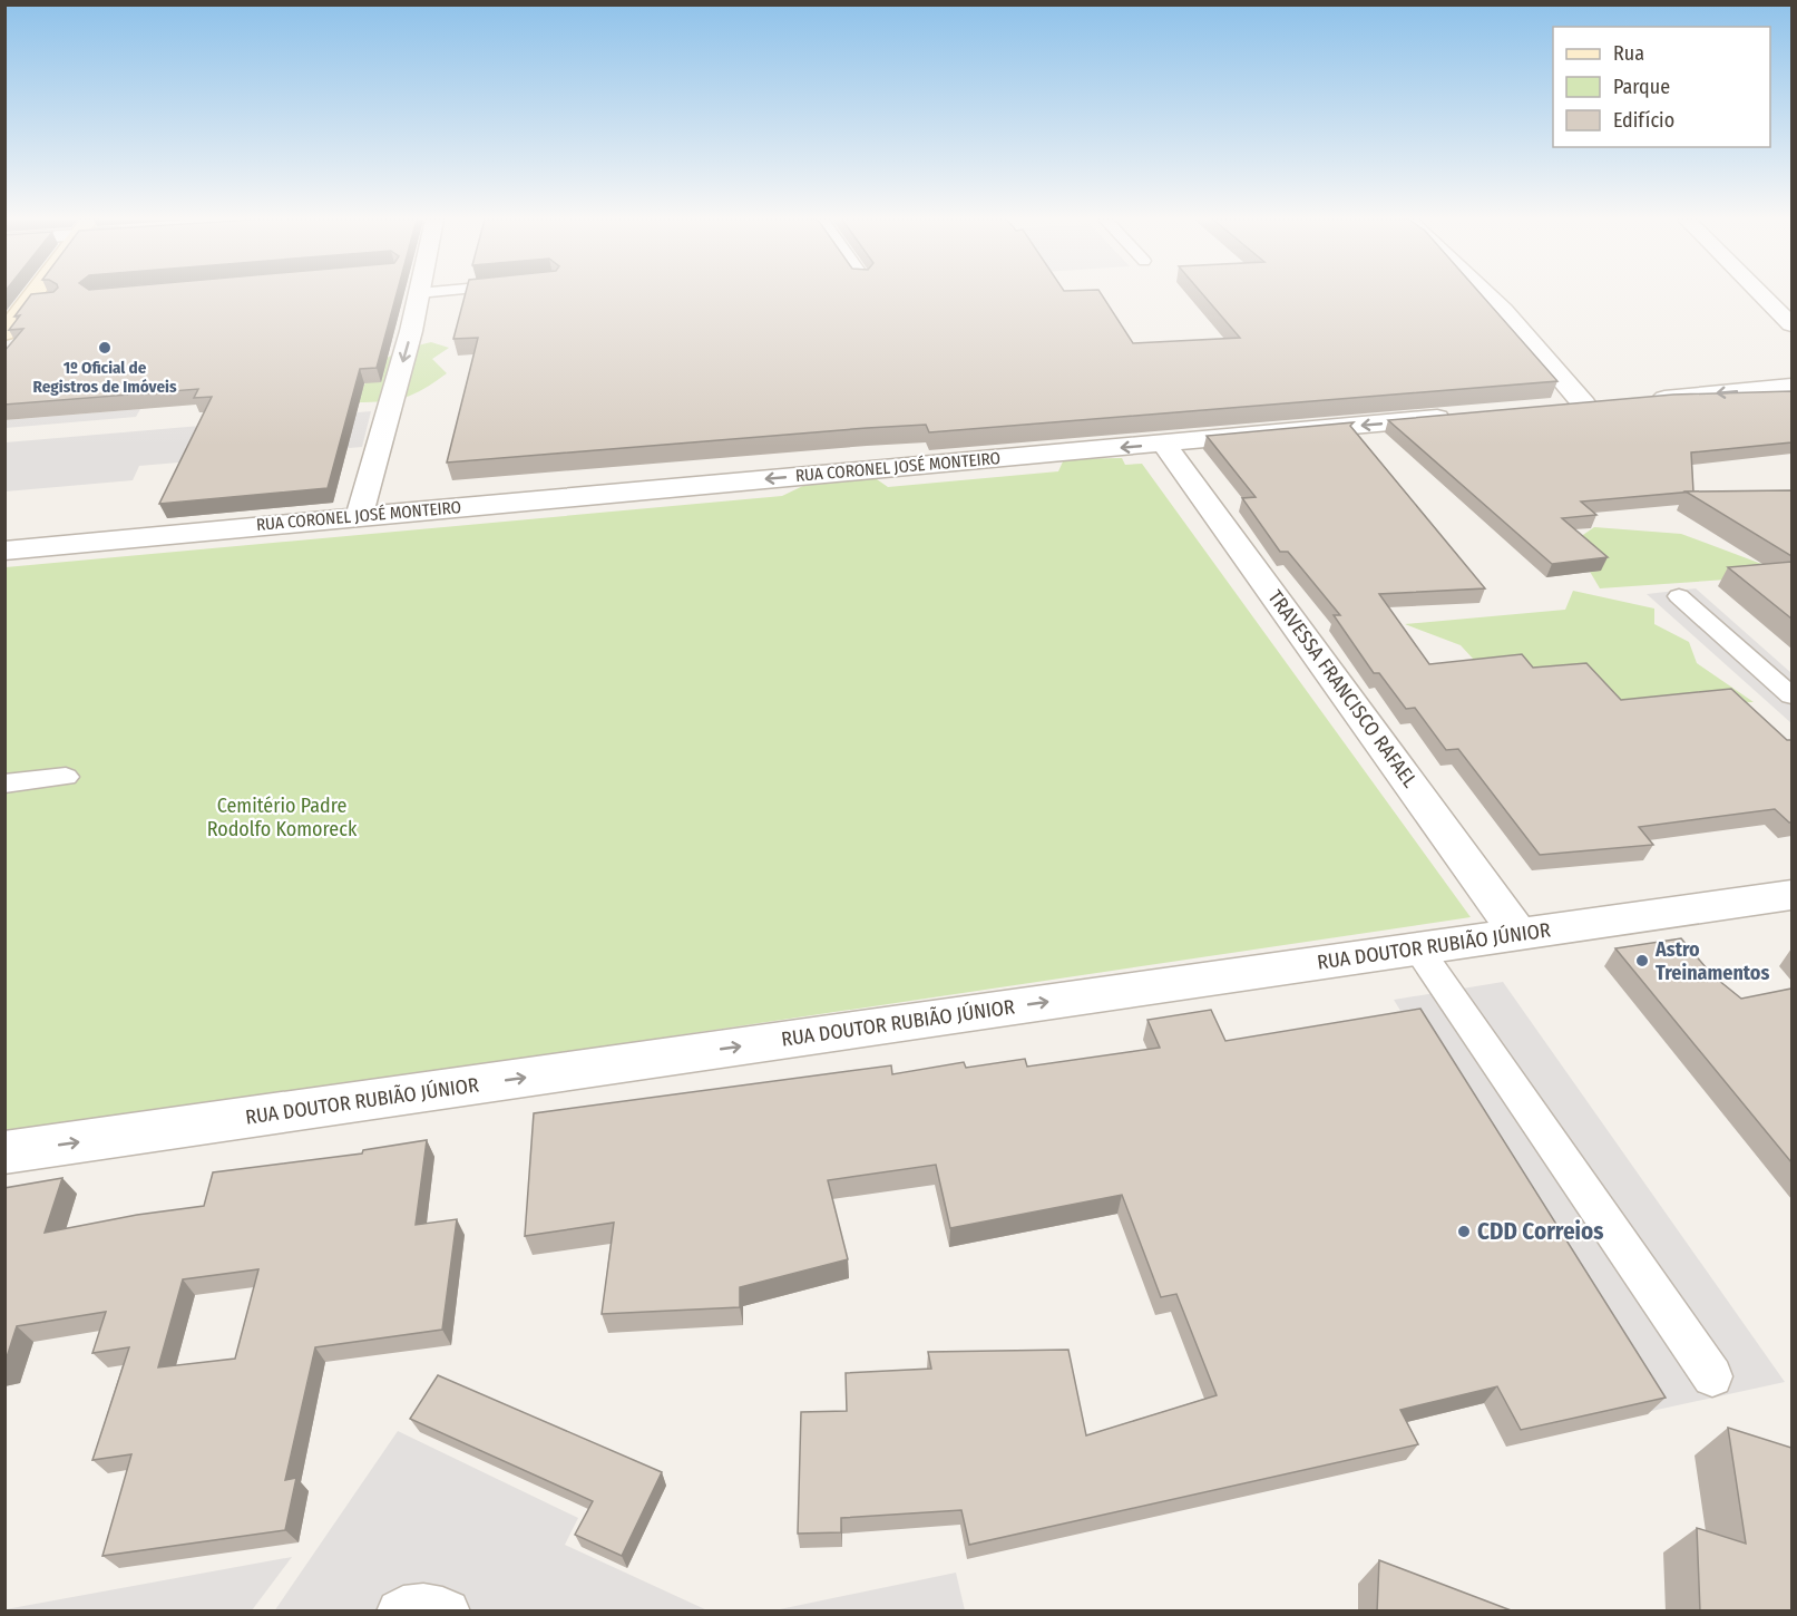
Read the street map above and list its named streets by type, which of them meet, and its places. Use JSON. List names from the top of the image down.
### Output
{
  "streets": {
    "street": ["RUA CORONEL JOSÉ MONTEIRO", "TRAVESSA FRANCISCO RAFAEL", "RUA DOUTOR RUBIÃO JÚNIOR"]
  },
  "crossings": [
    ["RUA CORONEL JOSÉ MONTEIRO", "TRAVESSA FRANCISCO RAFAEL"],
    ["TRAVESSA FRANCISCO RAFAEL", "RUA DOUTOR RUBIÃO JÚNIOR"]
  ],
  "one_way": ["RUA CORONEL JOSÉ MONTEIRO", "RUA DOUTOR RUBIÃO JÚNIOR"],
  "parks": ["Cemitério Padre Rodolfo Komoreck"],
  "places": ["1º Oficial de Registros de Imóveis", "Astro Treinamentos", "CDD Correios"],
  "legend": ["Rua", "Parque", "Edifício"]
}
